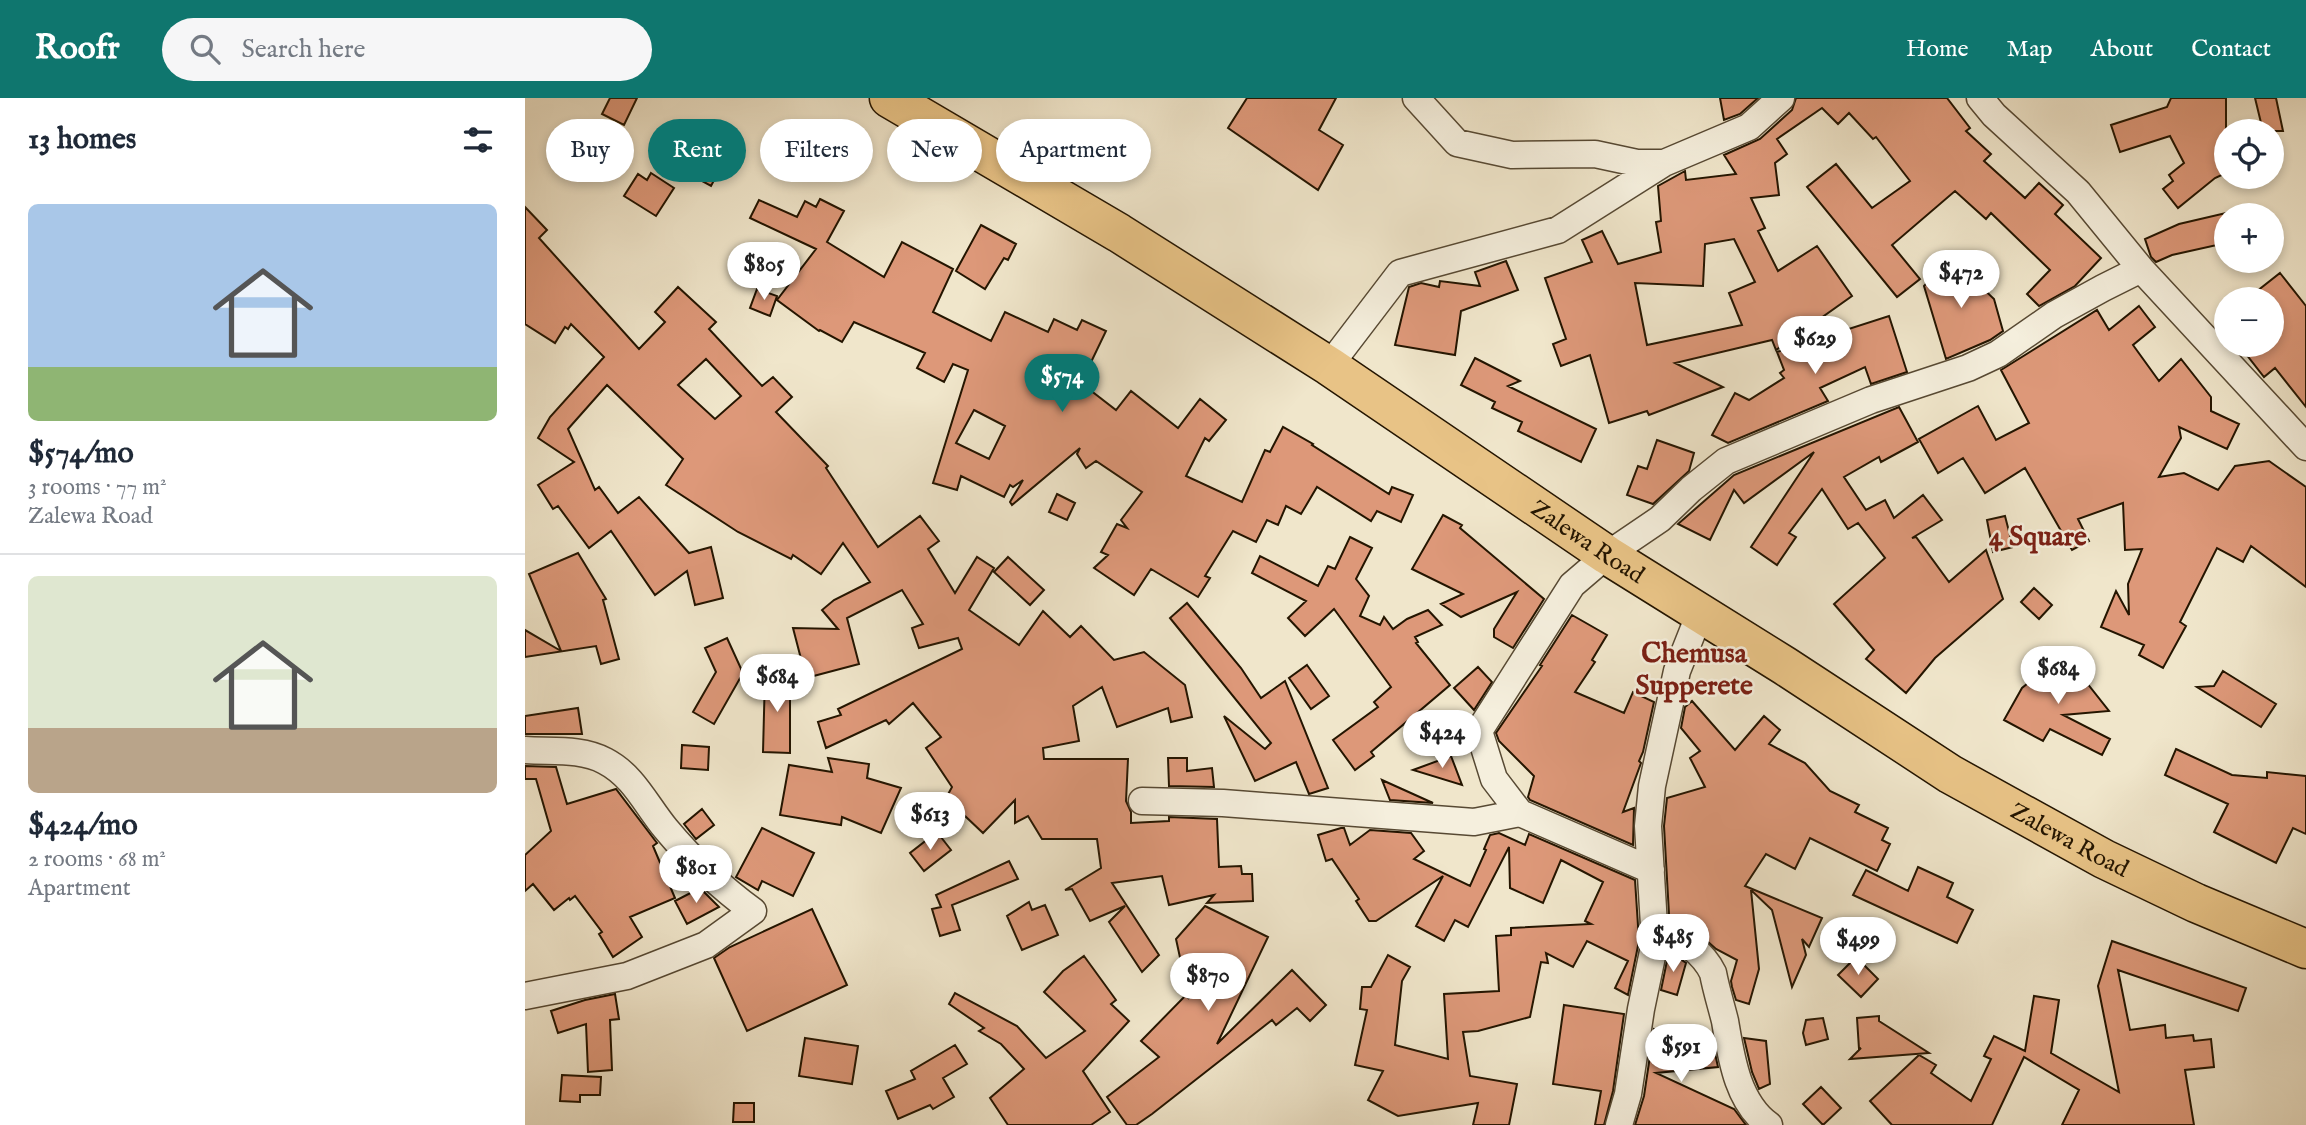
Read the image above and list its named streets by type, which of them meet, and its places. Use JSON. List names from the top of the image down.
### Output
{
  "streets": {
    "highway": ["Zalewa Road"]
  },
  "districts": ["4 Square", "Chemusa Supperete"],
  "page": {
    "header": "Roofr",
    "search": "Search here",
    "nav": [
      "Home",
      "Map",
      "About",
      "Contact"
    ],
    "heading": "13 homes",
    "map_buttons": ["+", "−"],
    "chip": [
      "Buy",
      "Rent",
      "Filters",
      "New",
      "Apartment"
    ],
    "list": [
      {
        "name": "$574/mo",
        "note": "3 rooms · 77 m² · Zalewa Road"
      },
      {
        "name": "$424/mo",
        "note": "2 rooms · 68 m² · Apartment"
      }
    ],
    "price": [
      "$805",
      "$472",
      "$629",
      "$574",
      "$684",
      "$684",
      "$424",
      "$613",
      "$801",
      "$485",
      "$499",
      "$870",
      "$591"
    ]
  }
}
